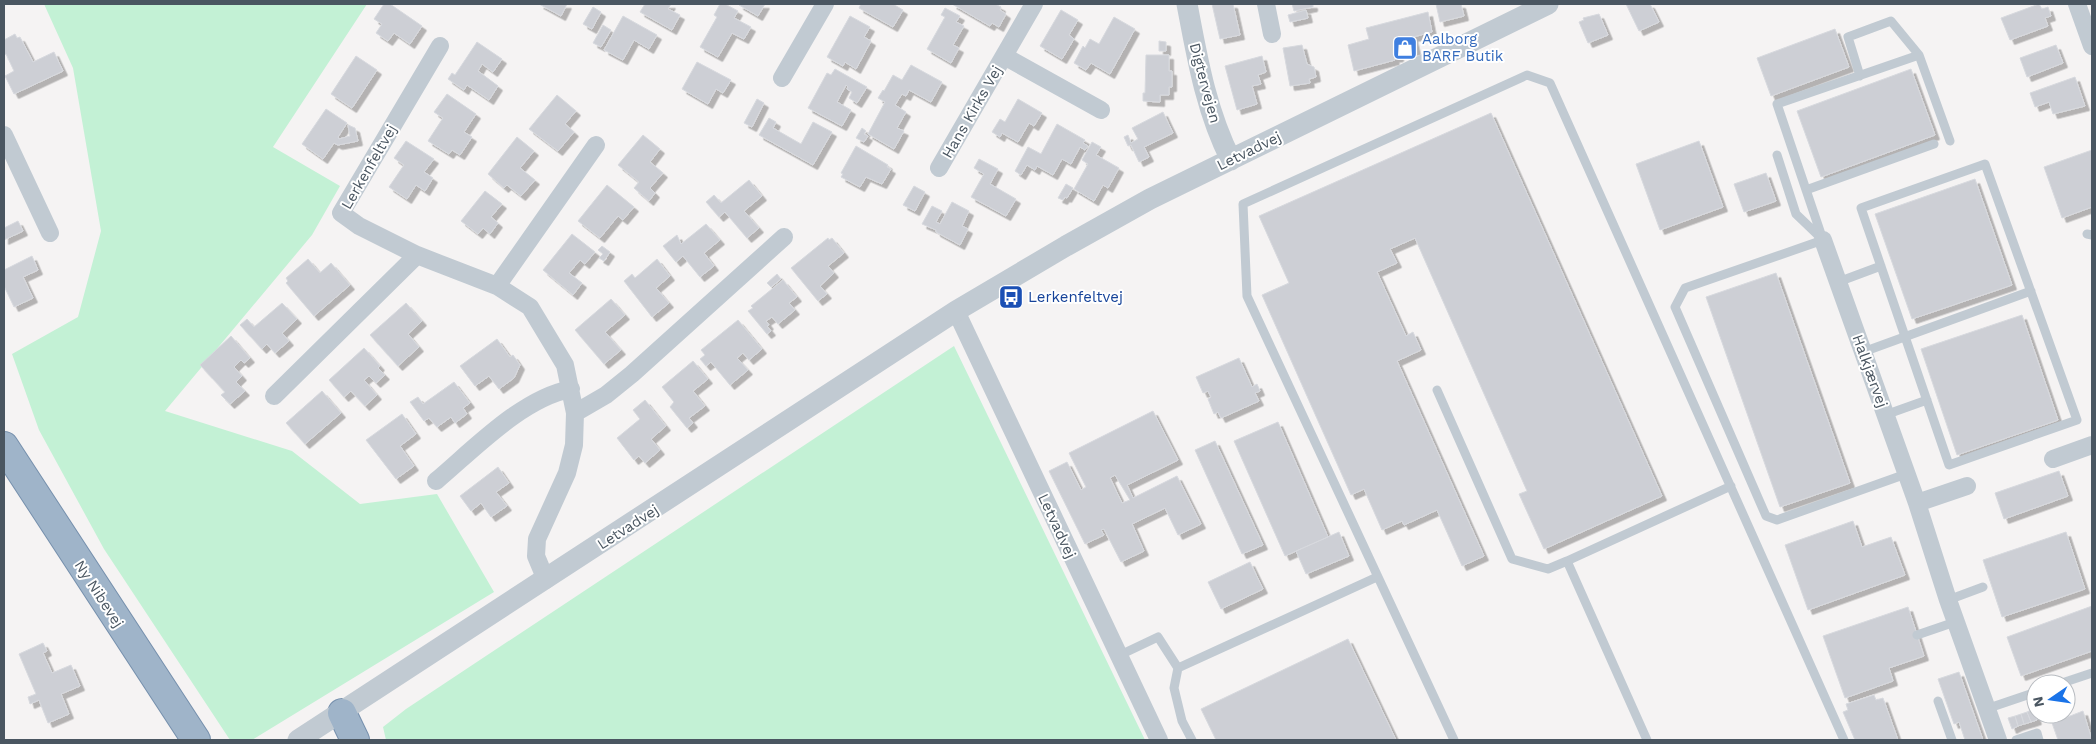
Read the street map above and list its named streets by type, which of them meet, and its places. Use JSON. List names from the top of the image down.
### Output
{
  "streets": {
    "highway": ["Ny Nibevej"],
    "street": [
      "Digtervejen",
      "Hans Kirks Vej",
      "Letvadvej",
      "Lerkenfeltvej",
      "Halkjærvej"
    ]
  },
  "crossings": [
    ["Digtervejen", "Letvadvej"],
    ["Letvadvej", "Lerkenfeltvej"]
  ],
  "places": {
    "shop": ["Aalborg BARF Butik"],
    "bus stop": ["Lerkenfeltvej"]
  },
  "north": "left"
}
